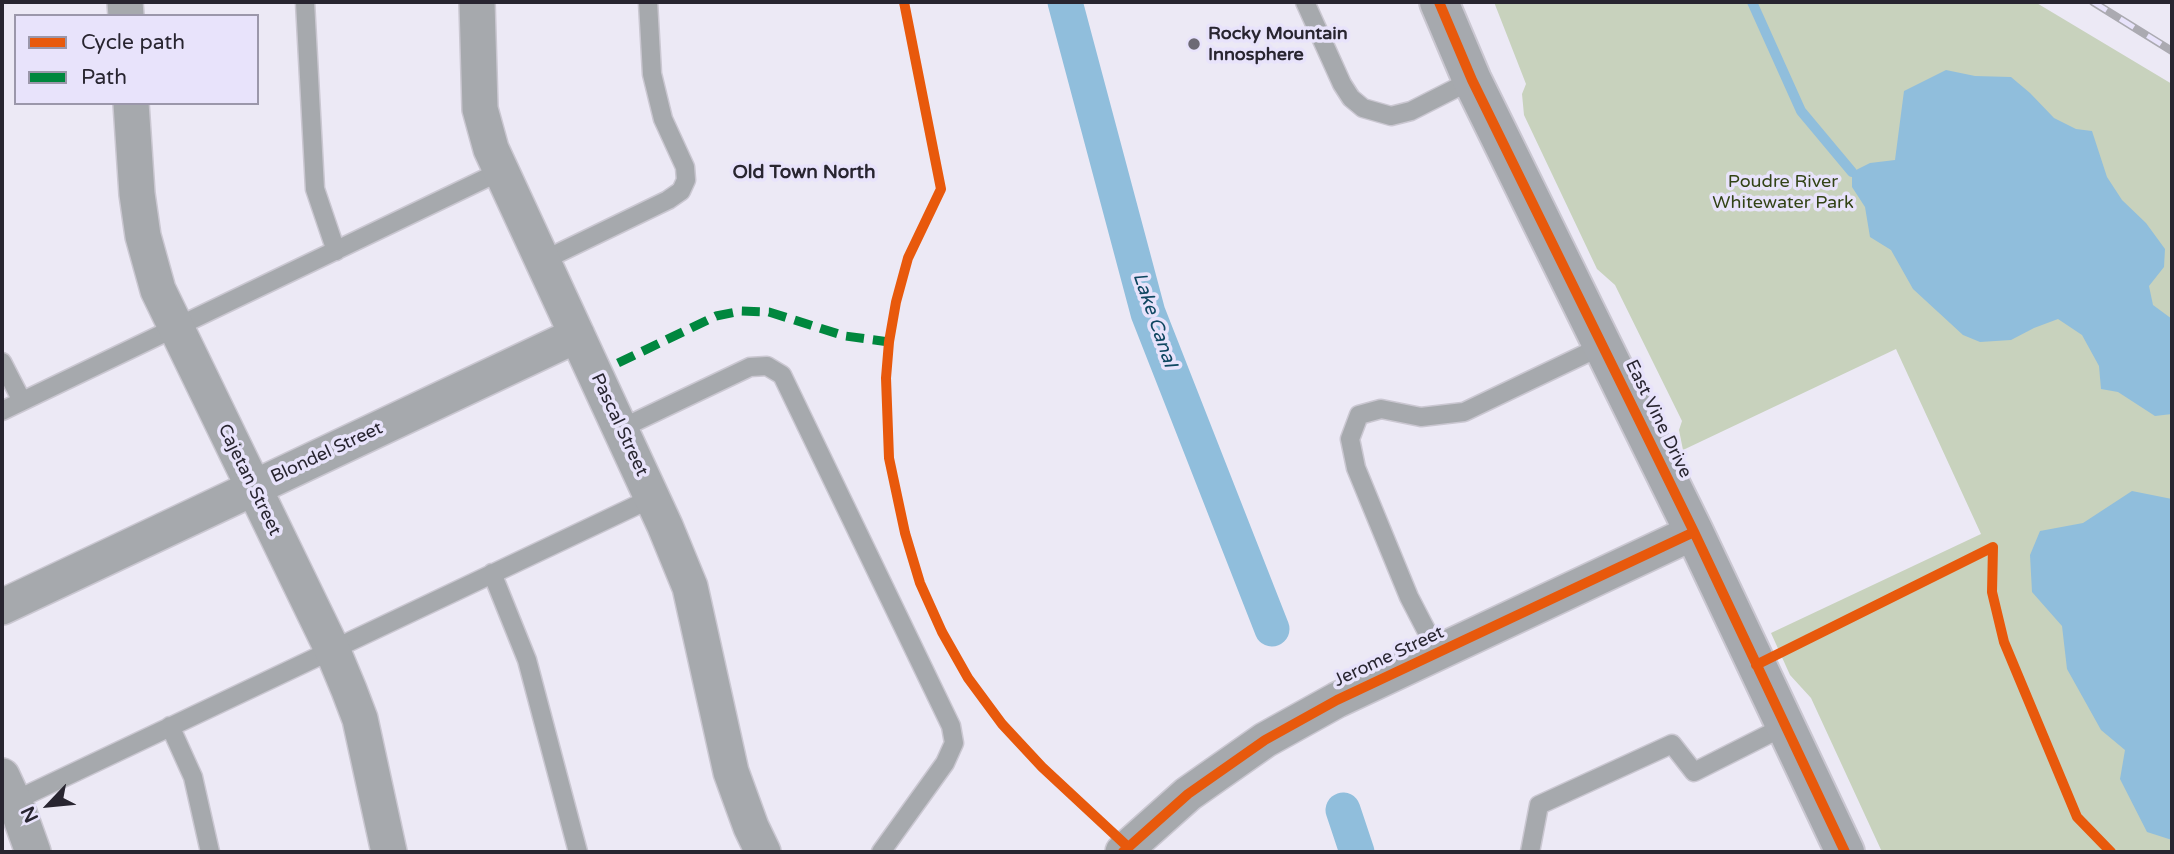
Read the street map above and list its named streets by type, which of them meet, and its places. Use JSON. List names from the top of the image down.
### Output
{
  "streets": {
    "main road": ["East Vine Drive"],
    "street": [
      "Pascal Street",
      "Blondel Street",
      "Cajetan Street",
      "Jerome Street"
    ]
  },
  "crossings": [
    ["East Vine Drive", "Jerome Street"],
    ["Pascal Street", "Blondel Street"],
    ["Blondel Street", "Cajetan Street"]
  ],
  "districts": ["Old Town North"],
  "water": ["Lake Canal"],
  "parks": ["Poudre River Whitewater Park"],
  "places": ["Rocky Mountain Innosphere"],
  "legend": ["Cycle path", "Path"],
  "north": "bottom left"
}
